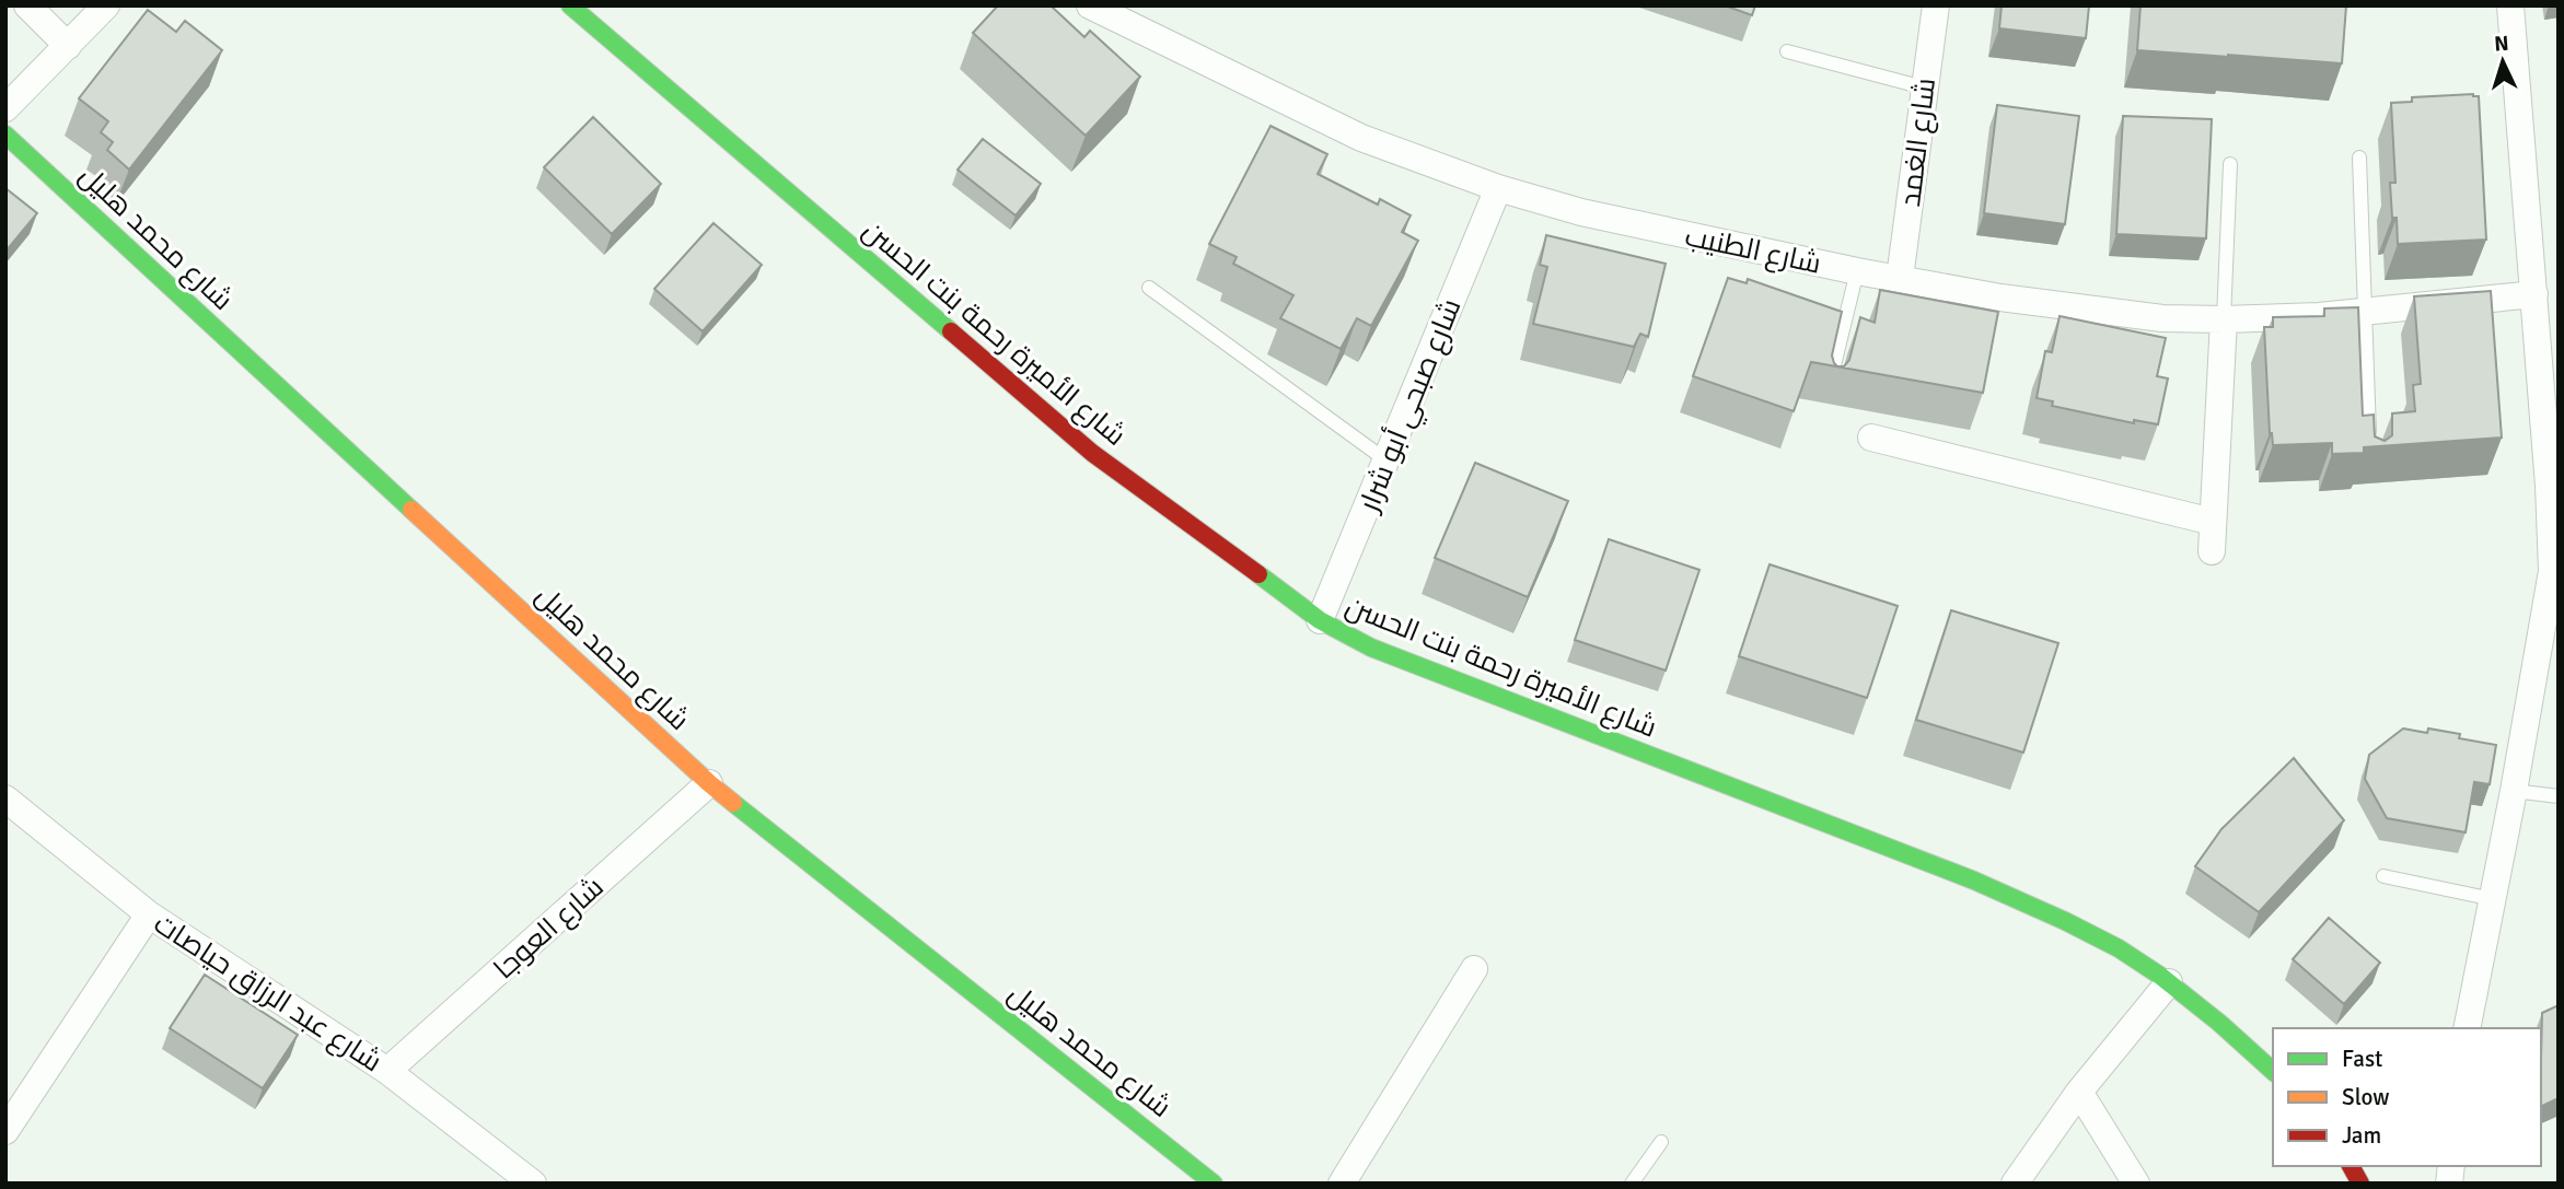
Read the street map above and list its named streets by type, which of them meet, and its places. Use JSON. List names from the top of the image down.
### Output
{
  "streets": {
    "street": [
      "شارع الغمد",
      "شارع محمد هليل",
      "شارع الطنيب",
      "شارع الأميرة رحمة بنت الحسن",
      "شارع صبحي أبو شرار",
      "شارع العوجا",
      "شارع عبد الرزاق حياصات"
    ]
  },
  "crossings": [
    ["شارع الغمد", "شارع الطنيب"],
    ["شارع محمد هليل", "شارع العوجا"],
    ["شارع الطنيب", "شارع صبحي أبو شرار"],
    ["شارع الأميرة رحمة بنت الحسن", "شارع صبحي أبو شرار"],
    ["شارع العوجا", "شارع عبد الرزاق حياصات"]
  ],
  "legend": ["Fast", "Slow", "Jam"],
  "north": "top"
}
